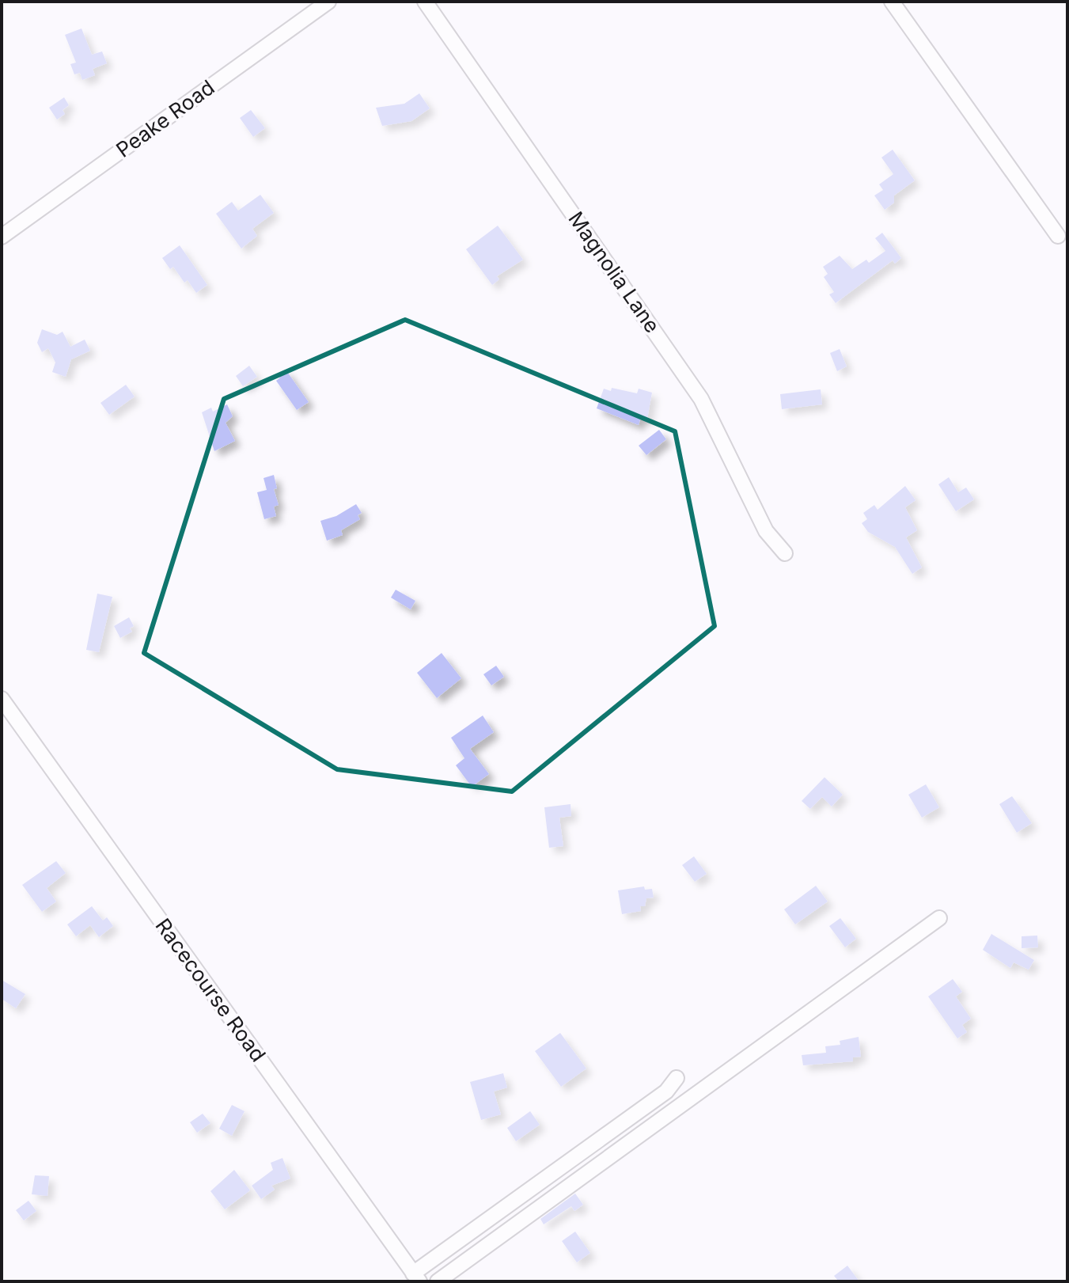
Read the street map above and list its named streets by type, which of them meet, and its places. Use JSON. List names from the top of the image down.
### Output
{
  "streets": {
    "street": ["Peake Road", "Magnolia Lane", "Racecourse Road"]
  }
}
